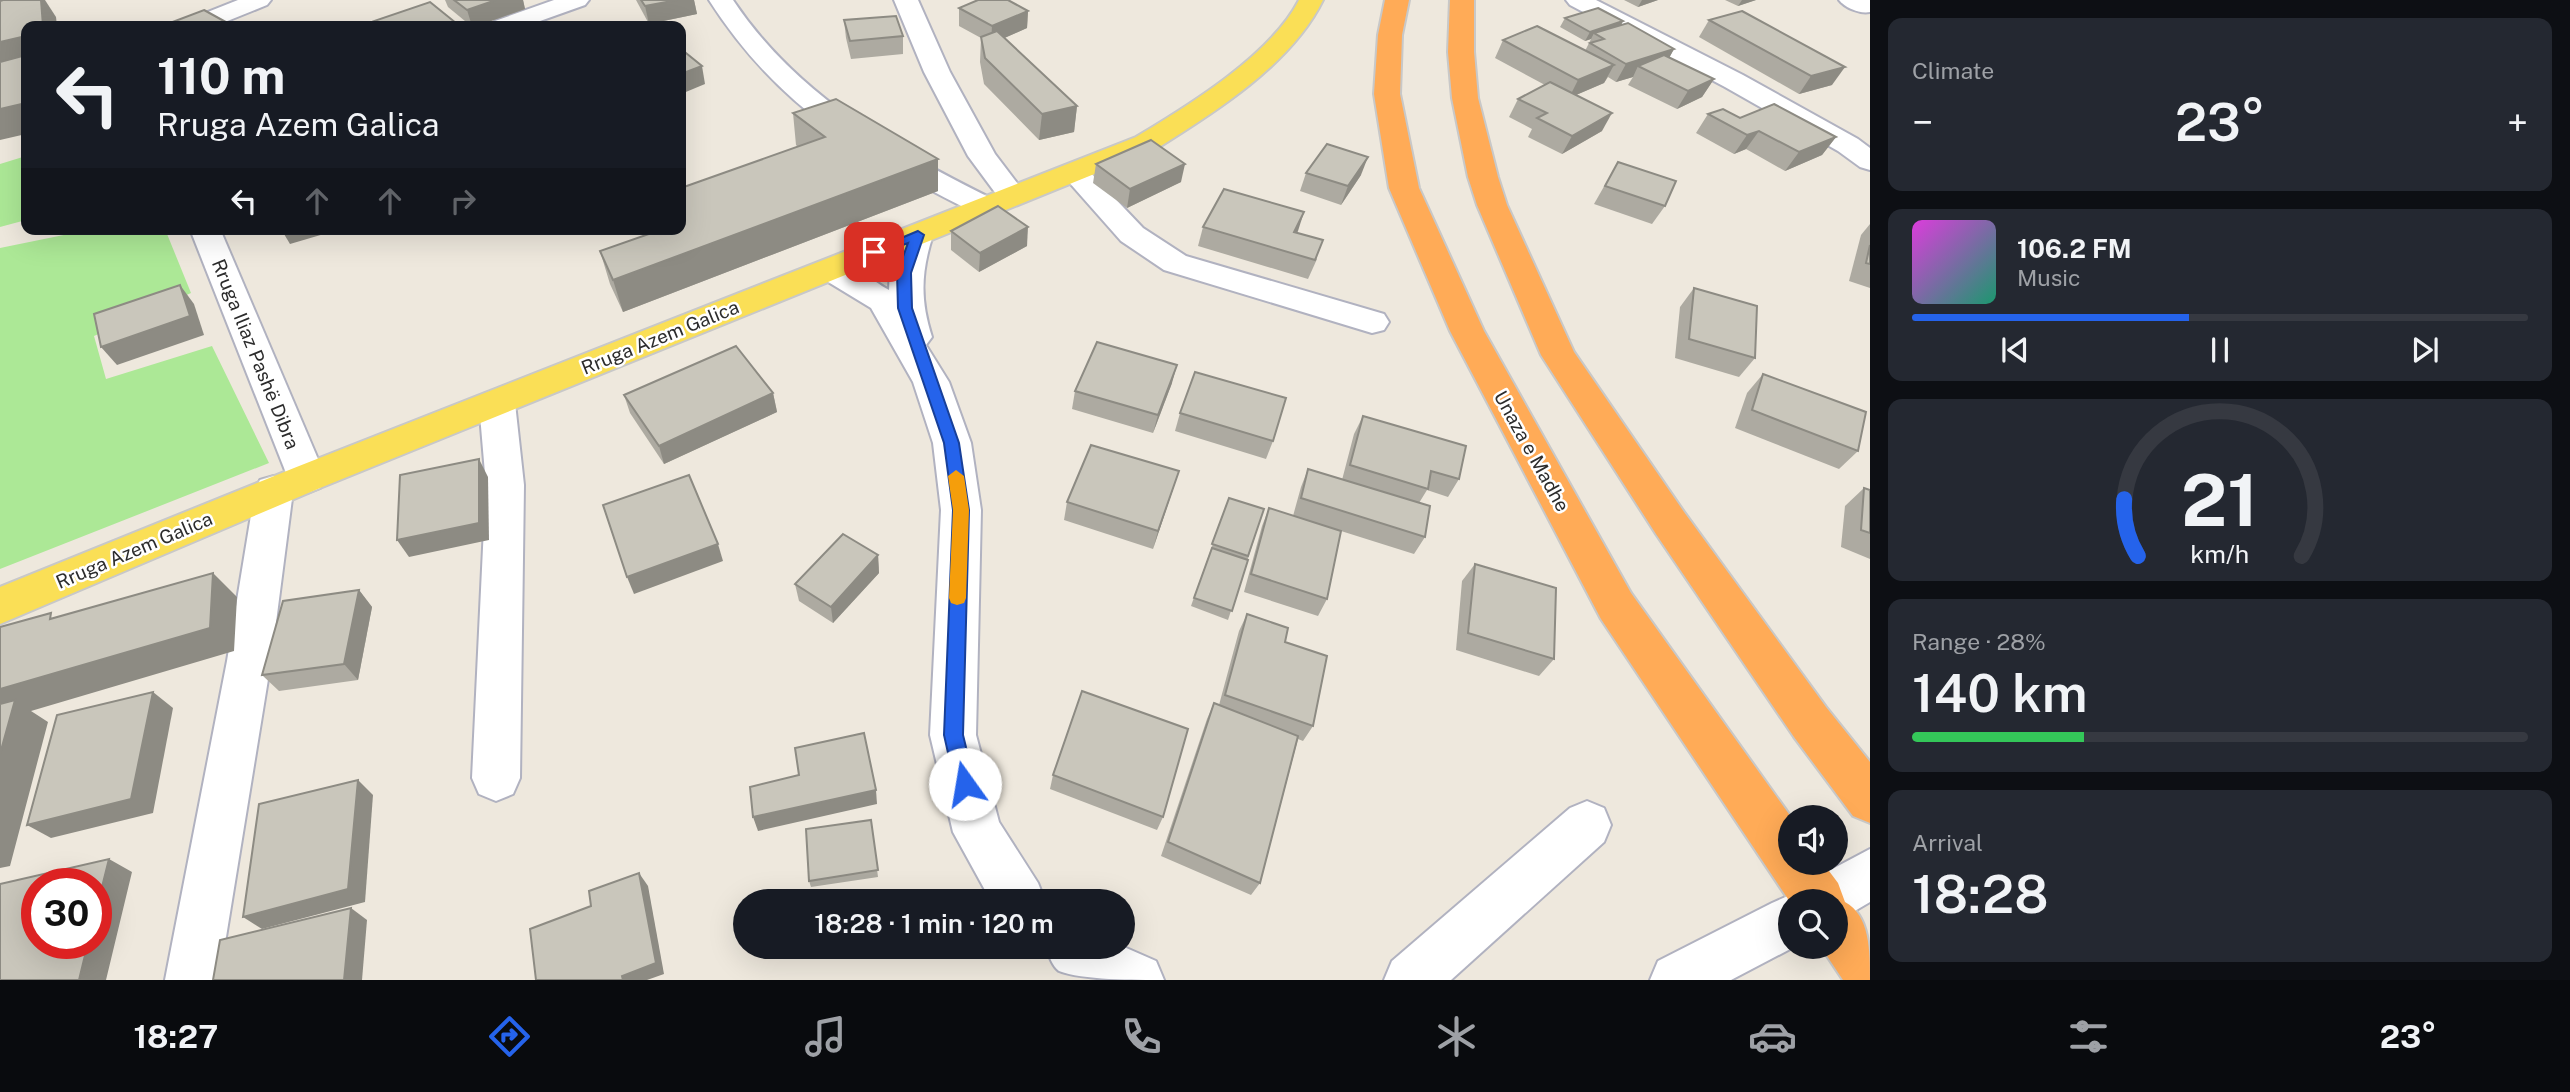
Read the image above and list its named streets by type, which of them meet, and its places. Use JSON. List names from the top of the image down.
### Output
{
  "streets": {
    "highway": ["Unaza e Madhe"],
    "main road": ["Rruga Azem Galica"],
    "street": ["Rruga Iliaz Pashë Dibra"]
  },
  "crossings": [
    ["Rruga Azem Galica", "Rruga Iliaz Pashë Dibra"]
  ],
  "page": {
    "tile": [
      "Climate",
      ["Range · 28%", "140 km"],
      ["Arrival", "18:28"]
    ],
    "turn": ["110 m", "Rruga Azem Galica"],
    "heat": ["−", "23°", "+"],
    "song": ["106.2 FM", "Music"],
    "limit": "30",
    "trip": "18:28 · 1 min · 120 m",
    "tabs": ["18:27", "23°"],
    "gauge": ["21", "km/h"]
  }
}
